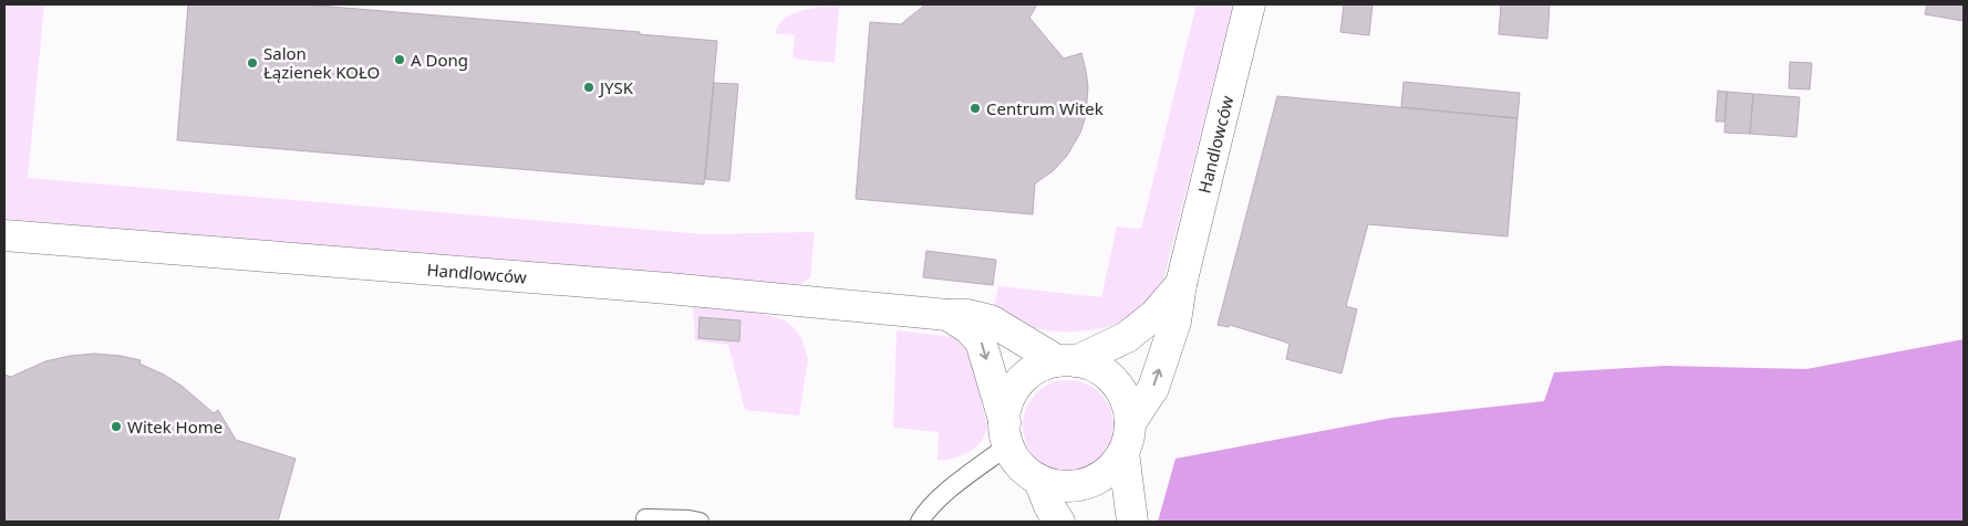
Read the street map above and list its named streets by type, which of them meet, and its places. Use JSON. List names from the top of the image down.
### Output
{
  "streets": {
    "street": ["Handlowców"]
  },
  "places": [
    "A Dong",
    "Salon Łązienek KOŁO",
    "JYSK",
    "Centrum Witek",
    "Witek Home"
  ]
}
